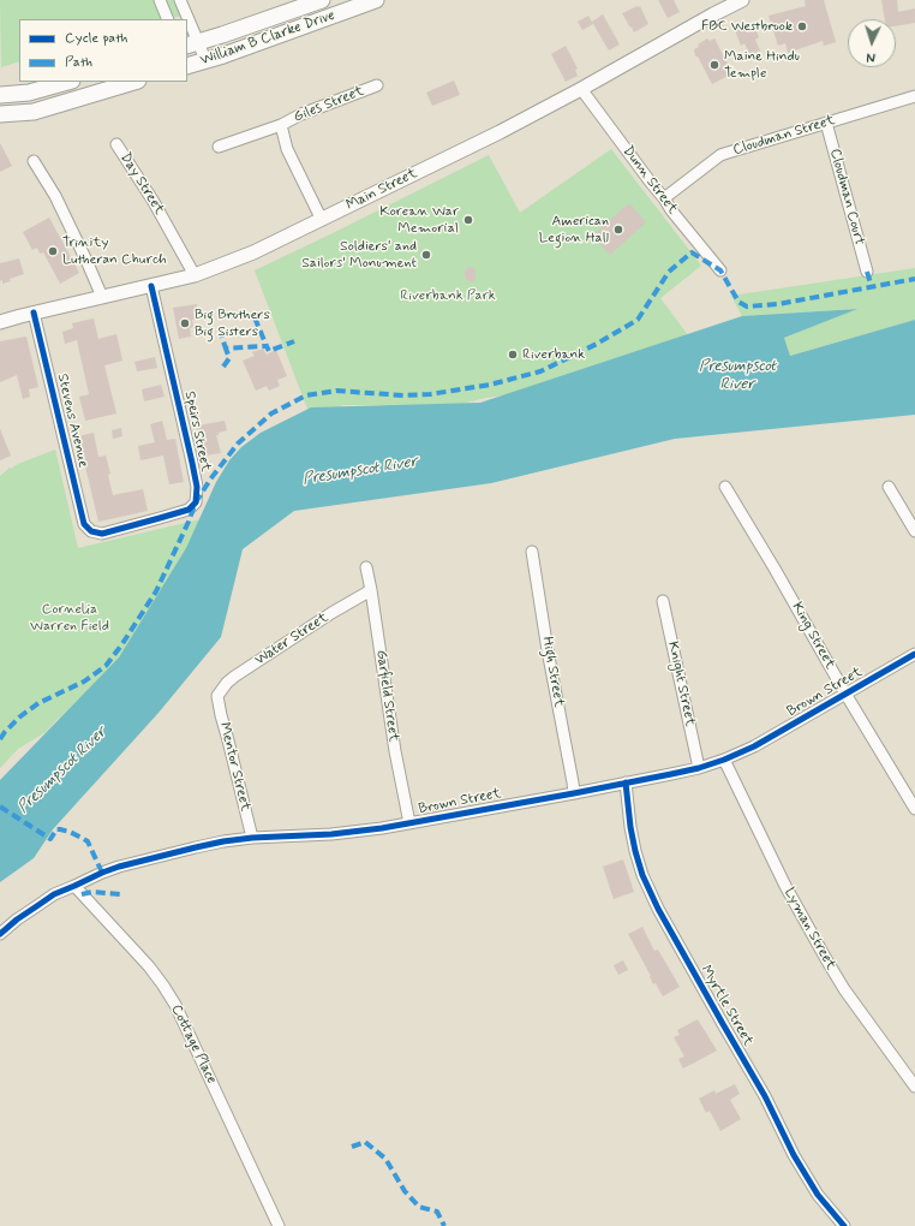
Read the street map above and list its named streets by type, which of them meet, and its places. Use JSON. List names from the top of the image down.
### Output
{
  "streets": {
    "highway": ["William B Clarke Drive"],
    "main road": ["Main Street"],
    "street": [
      "Giles Street",
      "Cloudman Street",
      "Dunn Street",
      "Day Street",
      "Cloudman Court",
      "Stevens Avenue",
      "Speirs Street",
      "King Street",
      "Water Street",
      "High Street",
      "Knight Street",
      "Brown Street",
      "Garfield Street",
      "Mentor Street",
      "Lyman Street",
      "Myrtle Street",
      "Cottage Place"
    ]
  },
  "crossings": [
    ["Giles Street", "Main Street"],
    ["Cloudman Street", "Dunn Street"],
    ["Cloudman Street", "Cloudman Court"],
    ["Dunn Street", "Main Street"],
    ["Day Street", "Main Street"],
    ["Main Street", "Stevens Avenue"],
    ["Main Street", "Speirs Street"],
    ["Stevens Avenue", "Speirs Street"],
    ["King Street", "Brown Street"],
    ["Water Street", "Garfield Street"],
    ["Water Street", "Mentor Street"],
    ["High Street", "Brown Street"],
    ["Knight Street", "Brown Street"],
    ["Brown Street", "Garfield Street"],
    ["Brown Street", "Mentor Street"],
    ["Brown Street", "Lyman Street"],
    ["Brown Street", "Myrtle Street"],
    ["Brown Street", "Cottage Place"]
  ],
  "water": ["Presumpscot River"],
  "parks": ["Riverbank Park", "Cornelia Warren Field"],
  "places": [
    "FBC Westbrook",
    "Maine Hindu Temple",
    "Korean War Memorial",
    "American Legion Hall",
    "Trinity Lutheran Church",
    "Soldiers' and Sailors' Monument",
    "Big Brothers Big Sisters",
    "Riverbank"
  ],
  "legend": ["Cycle path", "Path"],
  "north": "bottom"
}
